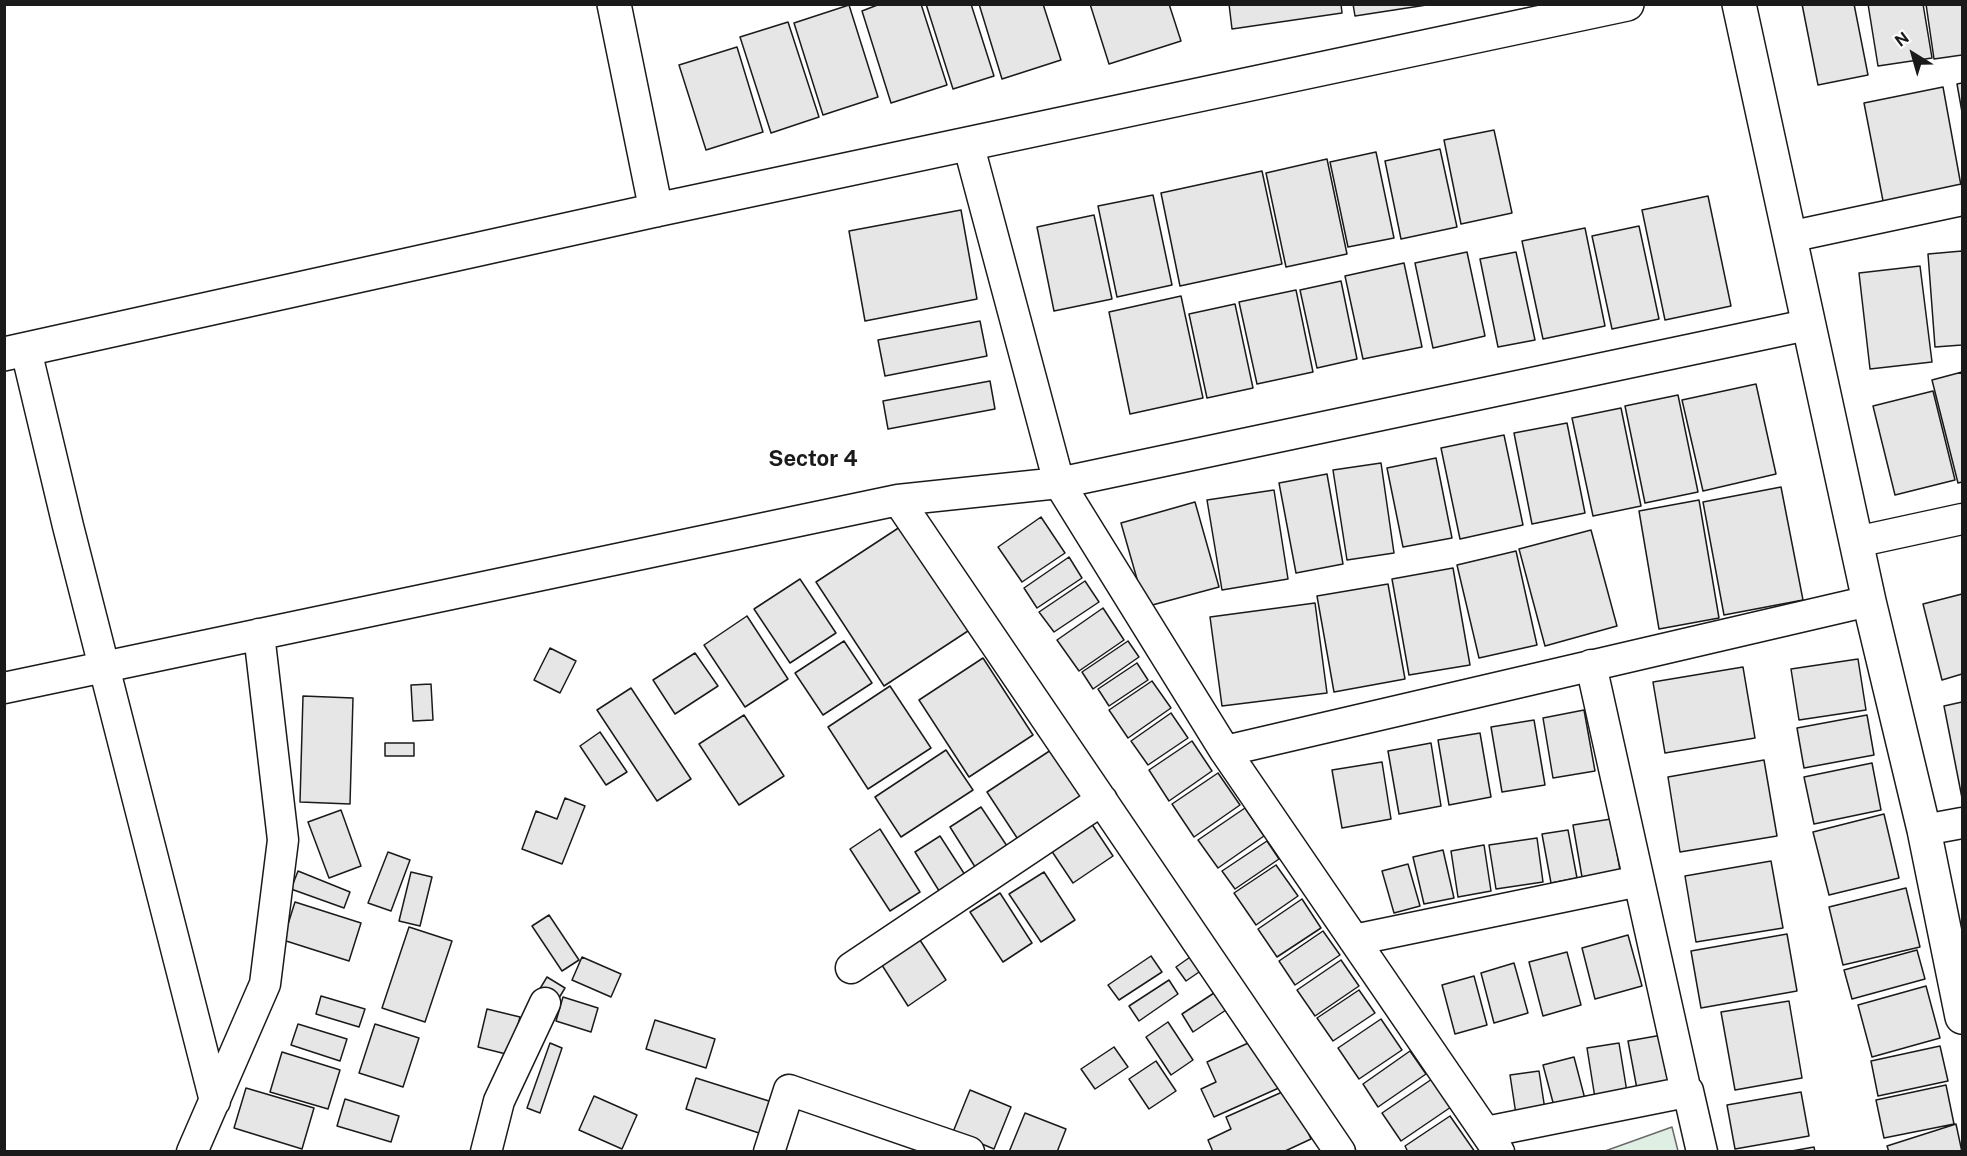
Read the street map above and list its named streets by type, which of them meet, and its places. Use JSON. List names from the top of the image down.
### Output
{
  "districts": ["Sector 4"],
  "north": "top left"
}
